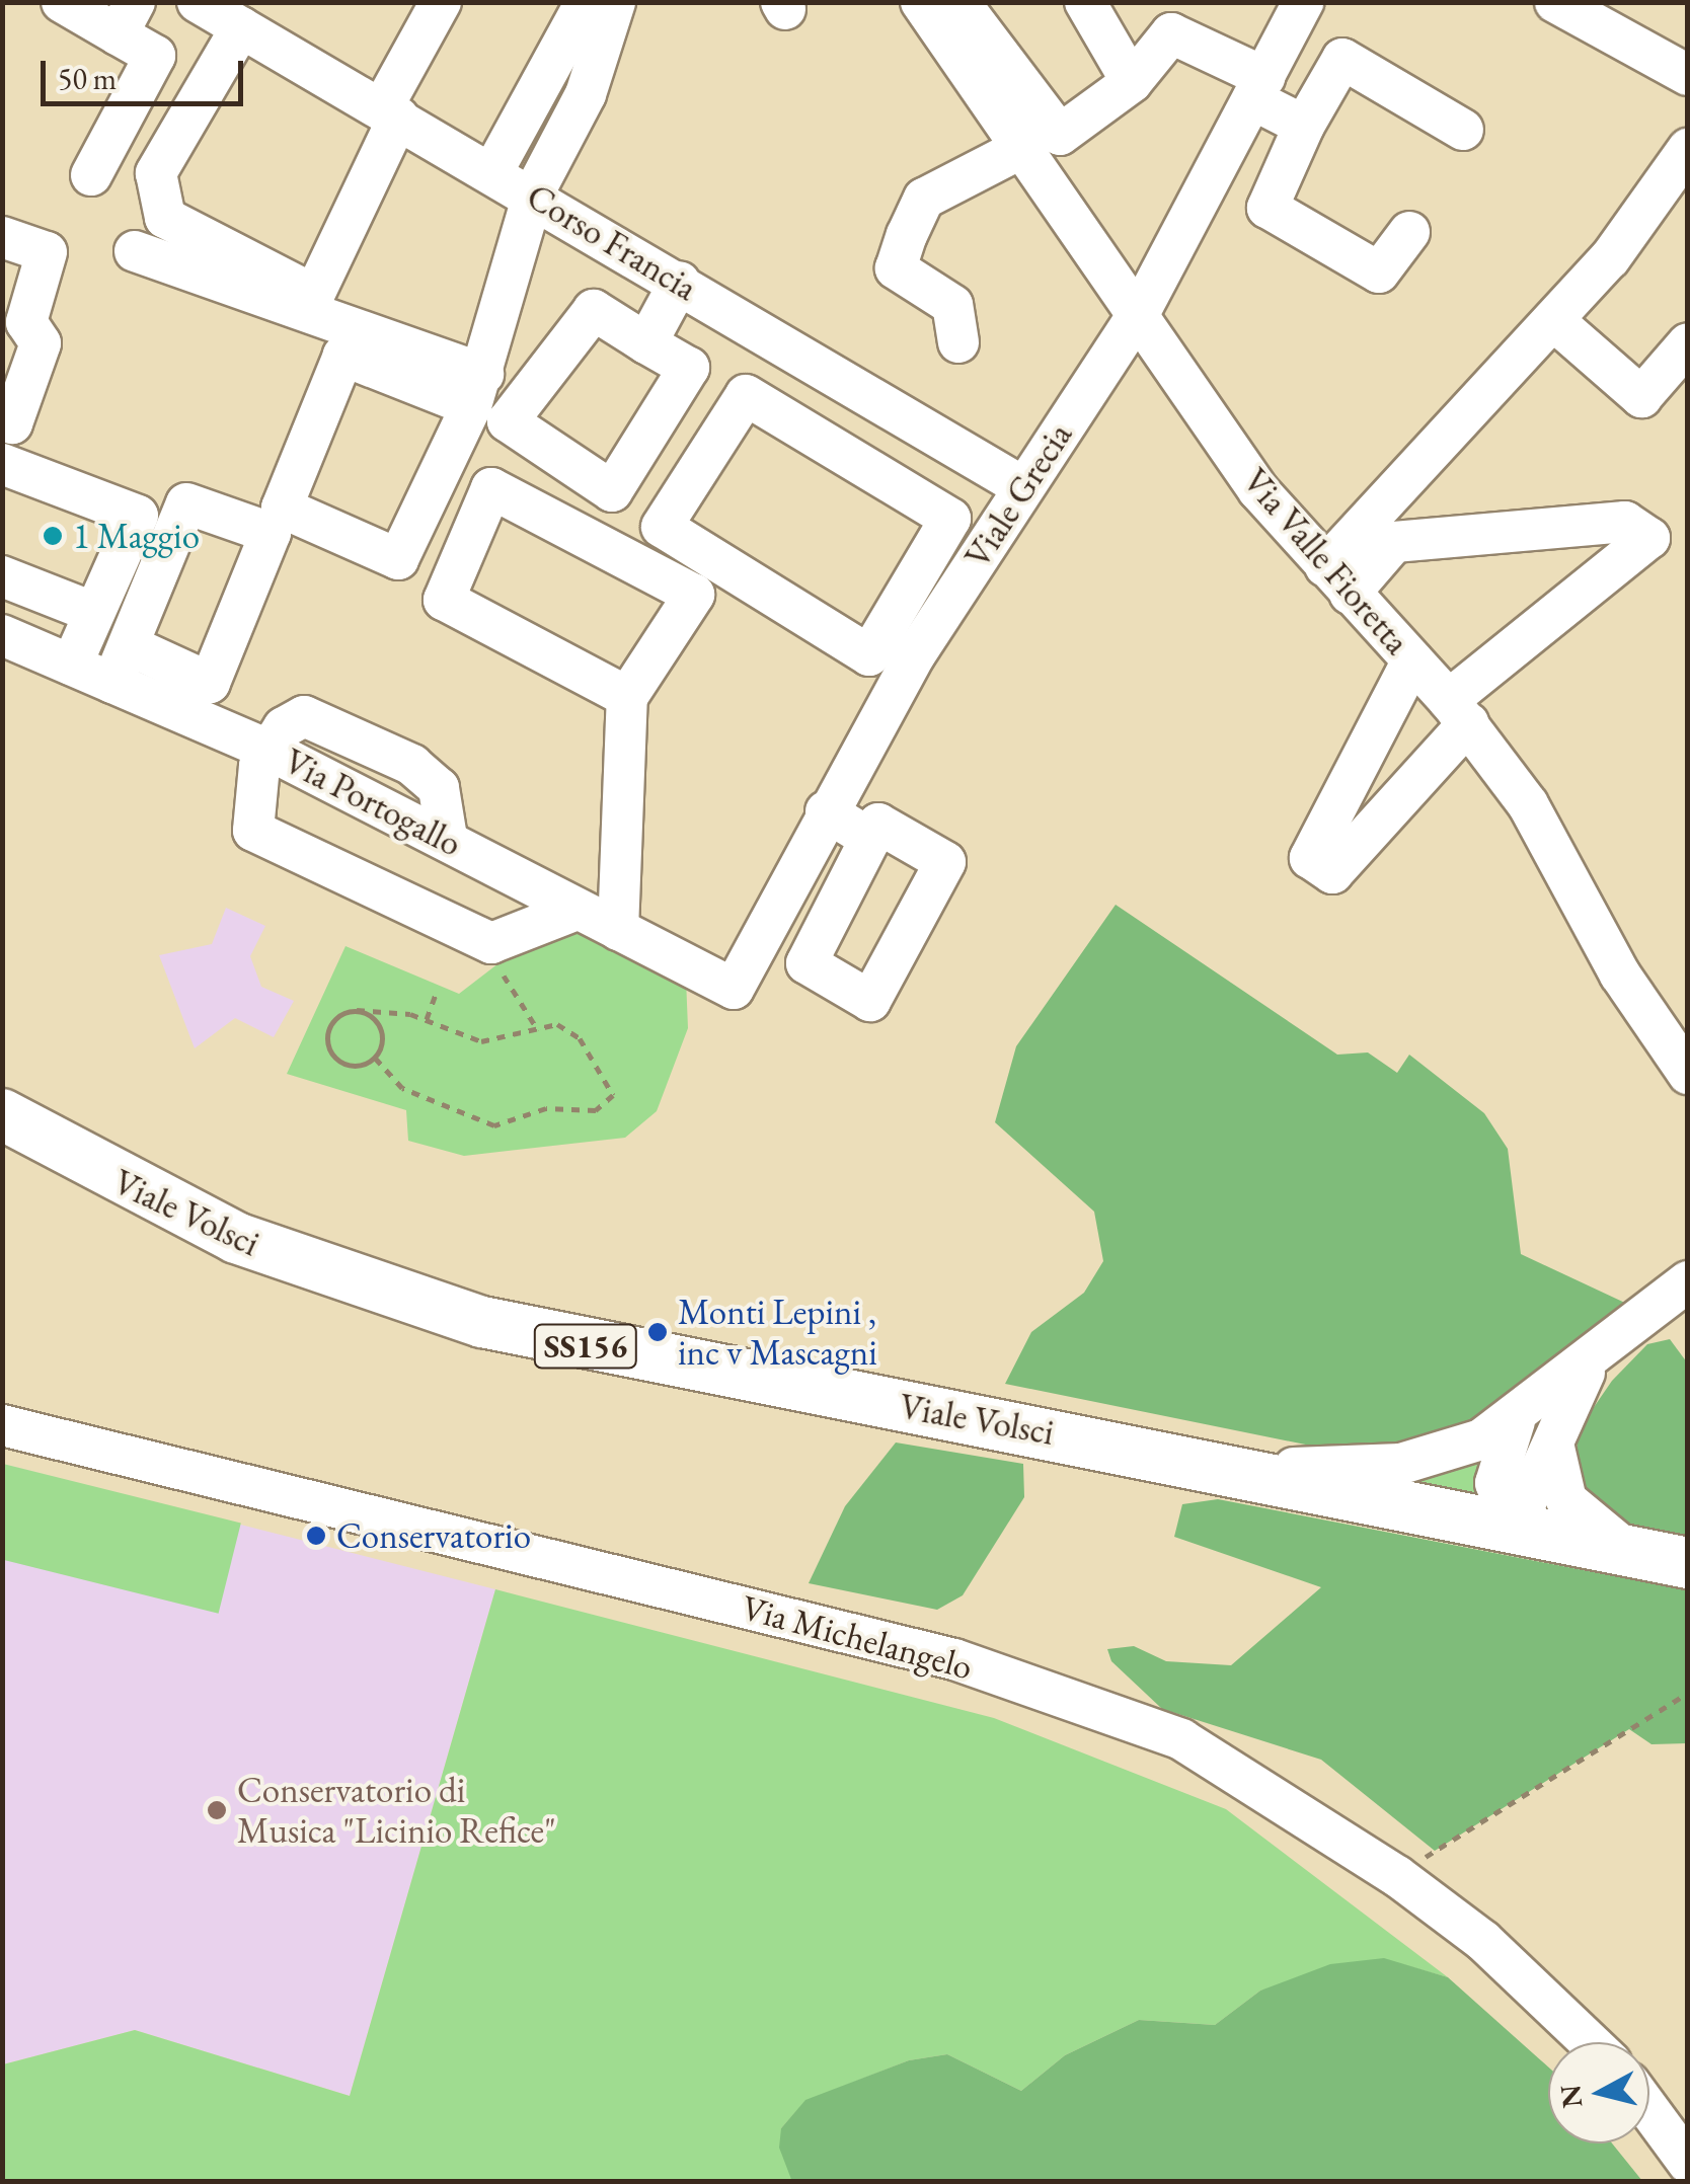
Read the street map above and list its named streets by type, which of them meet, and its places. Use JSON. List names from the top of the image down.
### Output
{
  "streets": {
    "main road": ["Viale Volsci", "SS156"],
    "street": [
      "Corso Francia",
      "Viale Grecia",
      "Via Valle Fioretta",
      "Via Portogallo",
      "Via Michelangelo"
    ]
  },
  "crossings": [
    ["Corso Francia", "Viale Grecia"],
    ["Viale Grecia", "Via Valle Fioretta"],
    ["Viale Grecia", "Via Portogallo"]
  ],
  "places": [
    "1 Maggio",
    "Monti Lepini , inc v Mascagni",
    "Conservatorio",
    "Conservatorio di Musica \"Licinio Refice\""
  ],
  "scale_bar": "50 m",
  "north": "left"
}
